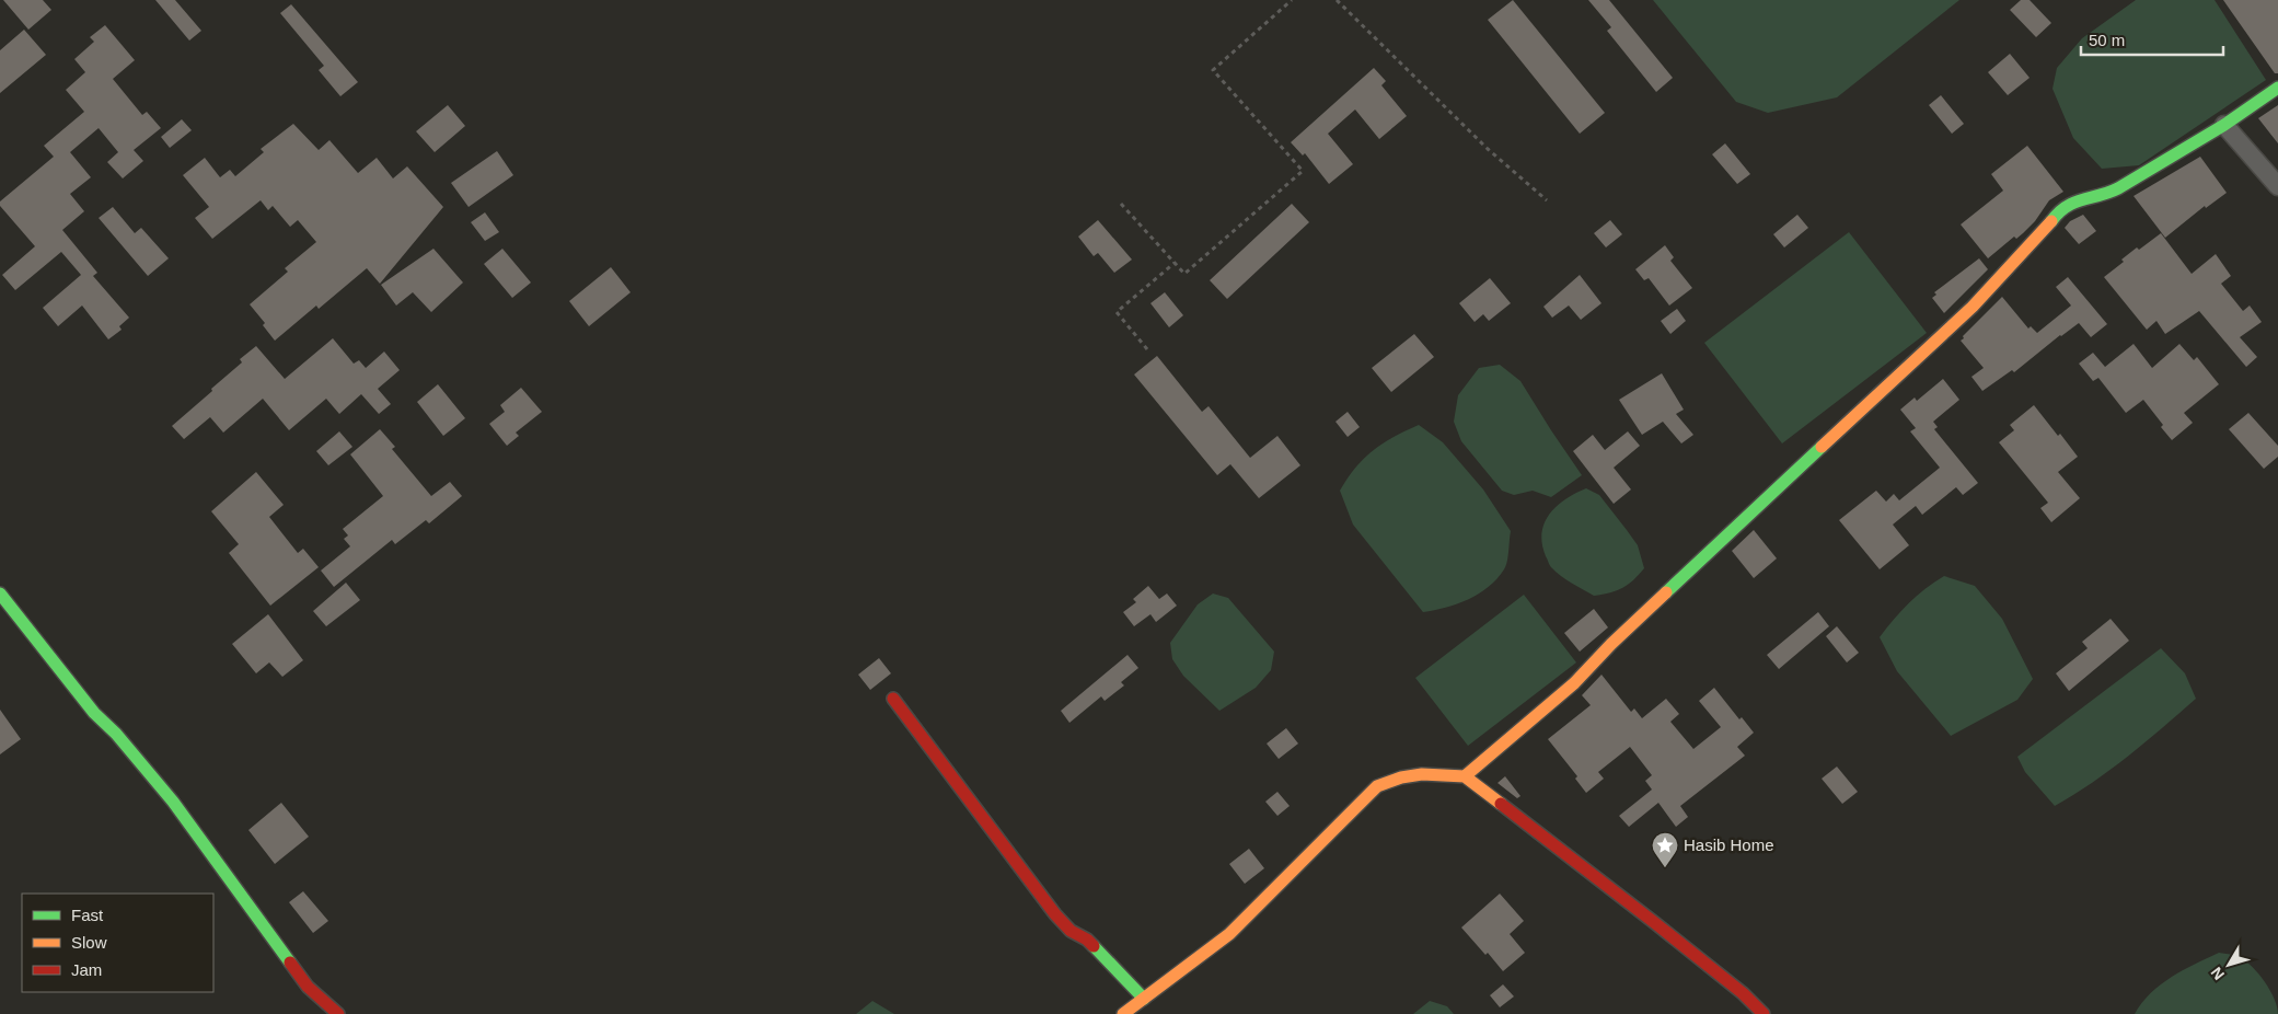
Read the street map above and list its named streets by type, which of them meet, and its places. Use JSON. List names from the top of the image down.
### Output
{
  "places": {
    "place": ["Hasib Home"]
  },
  "legend": ["Fast", "Slow", "Jam"],
  "scale_bar": "50 m",
  "north": "bottom left"
}
